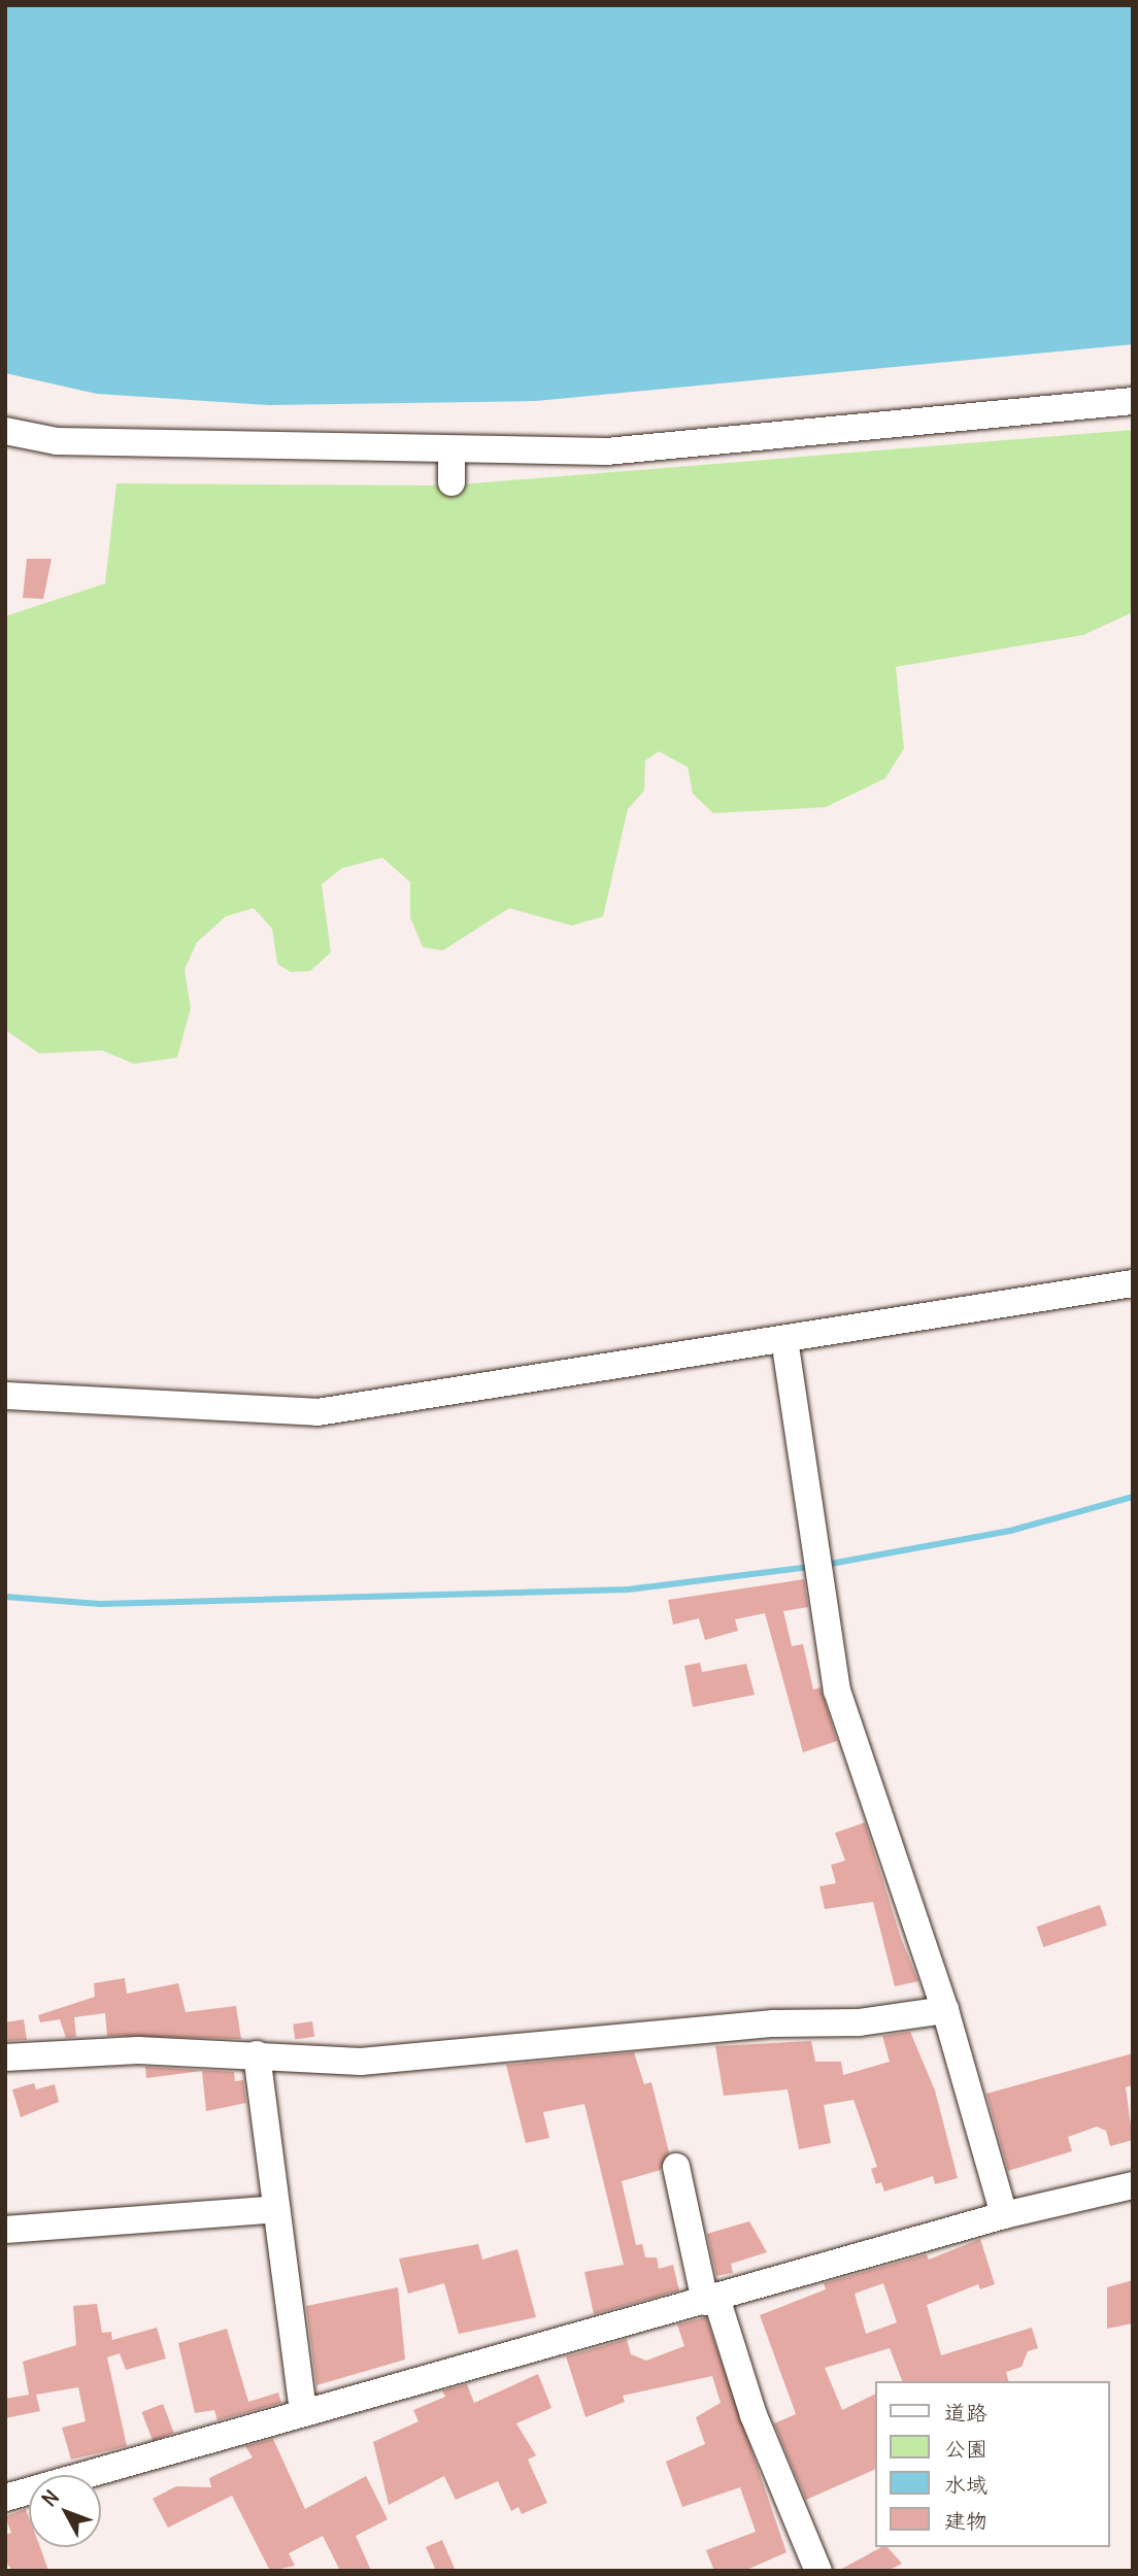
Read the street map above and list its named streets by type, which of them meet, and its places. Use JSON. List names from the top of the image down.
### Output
{
  "legend": [
    "道路",
    "公園",
    "水域",
    "建物"
  ],
  "north": "top left"
}
